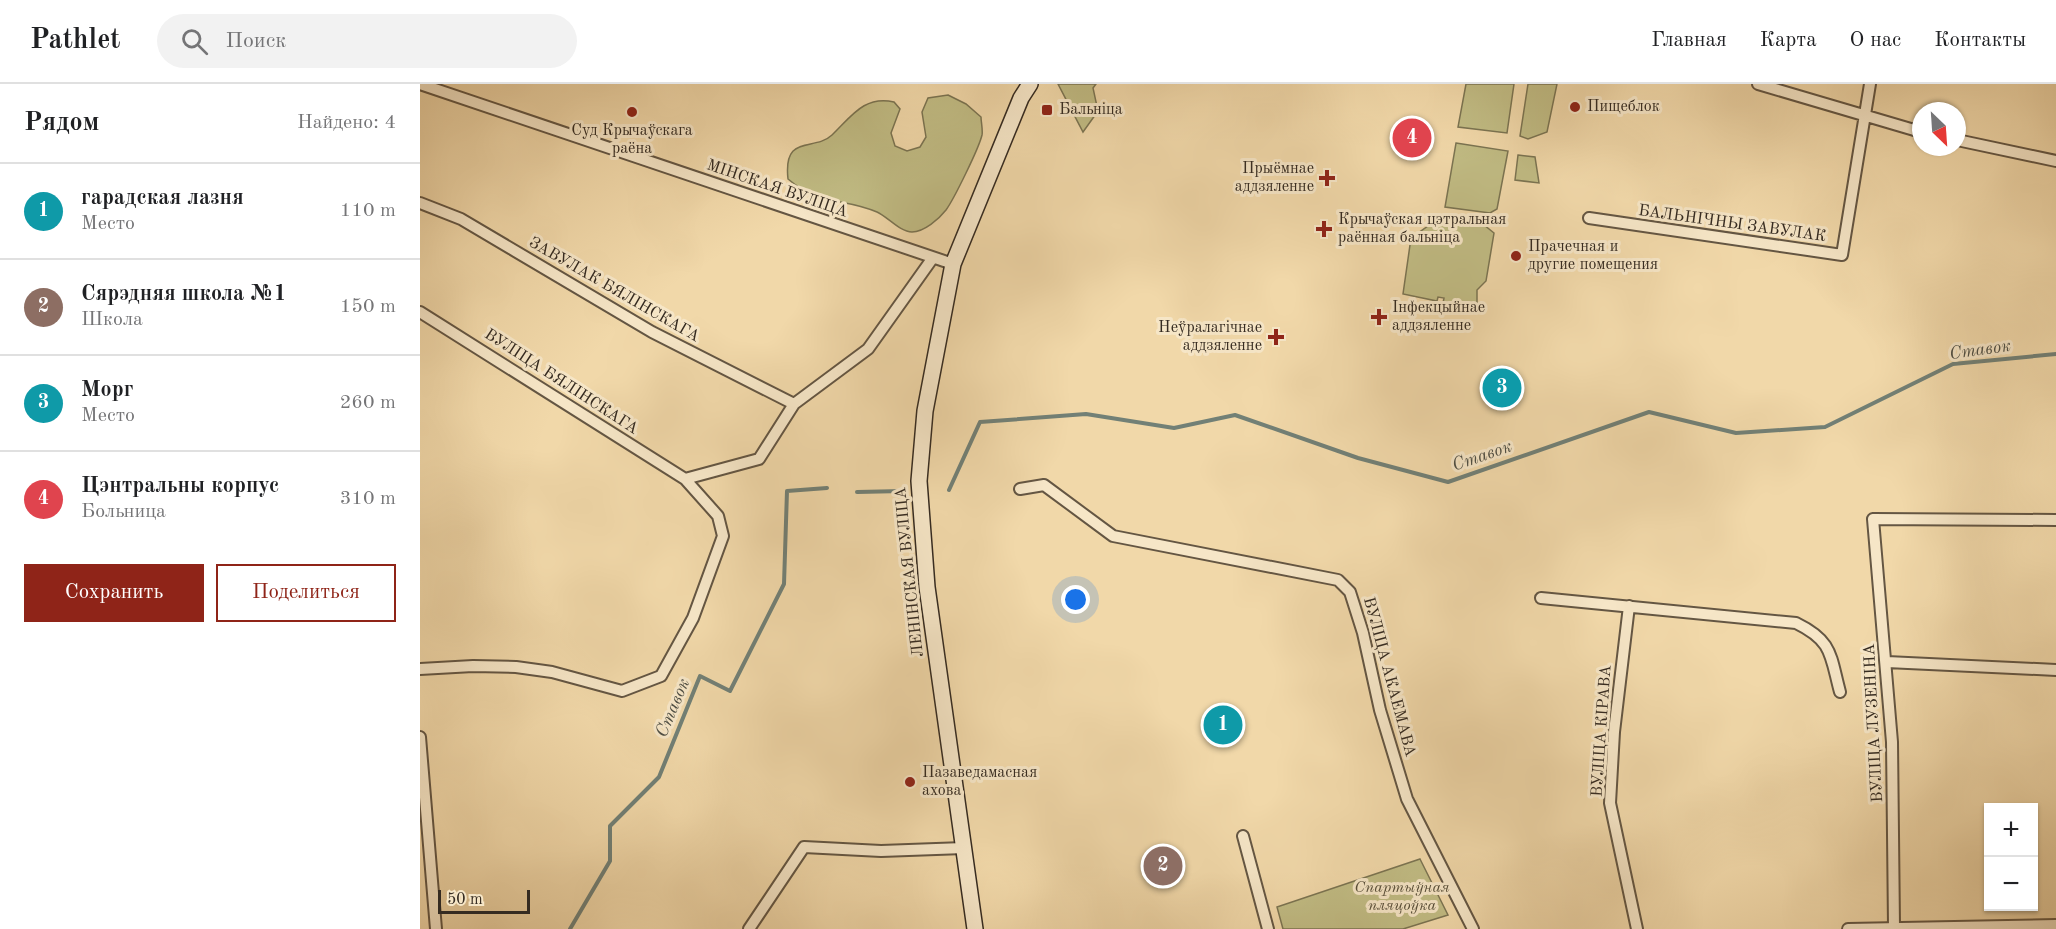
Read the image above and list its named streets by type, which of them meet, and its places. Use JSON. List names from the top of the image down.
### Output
{
  "streets": {
    "main road": ["ЛЕНІНСКАЯ ВУЛІЦА"],
    "street": [
      "МІНСКАЯ ВУЛІЦА",
      "БАЛЬНІЧНЫ ЗАВУЛАК",
      "ЗАВУЛАК БЯЛІНСКАГА",
      "ВУЛІЦА БЯЛІНСКАГА",
      "ВУЛІЦА АКАЕМАВА",
      "ВУЛІЦА ЛУЗЕНІНА",
      "ВУЛІЦА КІРАВА"
    ]
  },
  "crossings": [
    ["МІНСКАЯ ВУЛІЦА", "ЛЕНІНСКАЯ ВУЛІЦА"]
  ],
  "water": ["Ставок"],
  "parks": ["Спартыўная пляцоўка"],
  "places": {
    "other": [
      "Пищеблок",
      "Суд Крычаўскага раёна",
      "Прачечная и другие помещения",
      "Пазаведамасная ахова"
    ],
    "transit": ["Бальніца"],
    "health": [
      "Прыёмнае аддзяленне",
      "Крычаўская цэтральная раённая бальніца",
      "Інфекцыйнае аддзяленне",
      "Неўралагічнае аддзяленне"
    ]
  },
  "scale_bar": "50 m",
  "north": "bottom right",
  "page": {
    "header": "Pathlet",
    "search": "Поиск",
    "nav": [
      "Главная",
      "Карта",
      "О нас",
      "Контакты"
    ],
    "heading": ["Рядом", "Найдено: 4"],
    "pins": [
      "4",
      "3",
      "1",
      "2"
    ],
    "list": [
      {
        "mark": "1",
        "name": "гарадская лазня",
        "note": "Место",
        "value": "110 m"
      },
      {
        "mark": "2",
        "name": "Сярэдняя школа №1",
        "note": "Школа",
        "value": "150 m"
      },
      {
        "mark": "3",
        "name": "Морг",
        "note": "Место",
        "value": "260 m"
      },
      {
        "mark": "4",
        "name": "Цэнтральны корпус",
        "note": "Больница",
        "value": "310 m"
      }
    ],
    "buttons": ["Сохранить", "Поделиться"],
    "map_buttons": ["+", "−"],
    "scale": "50 m"
  }
}
